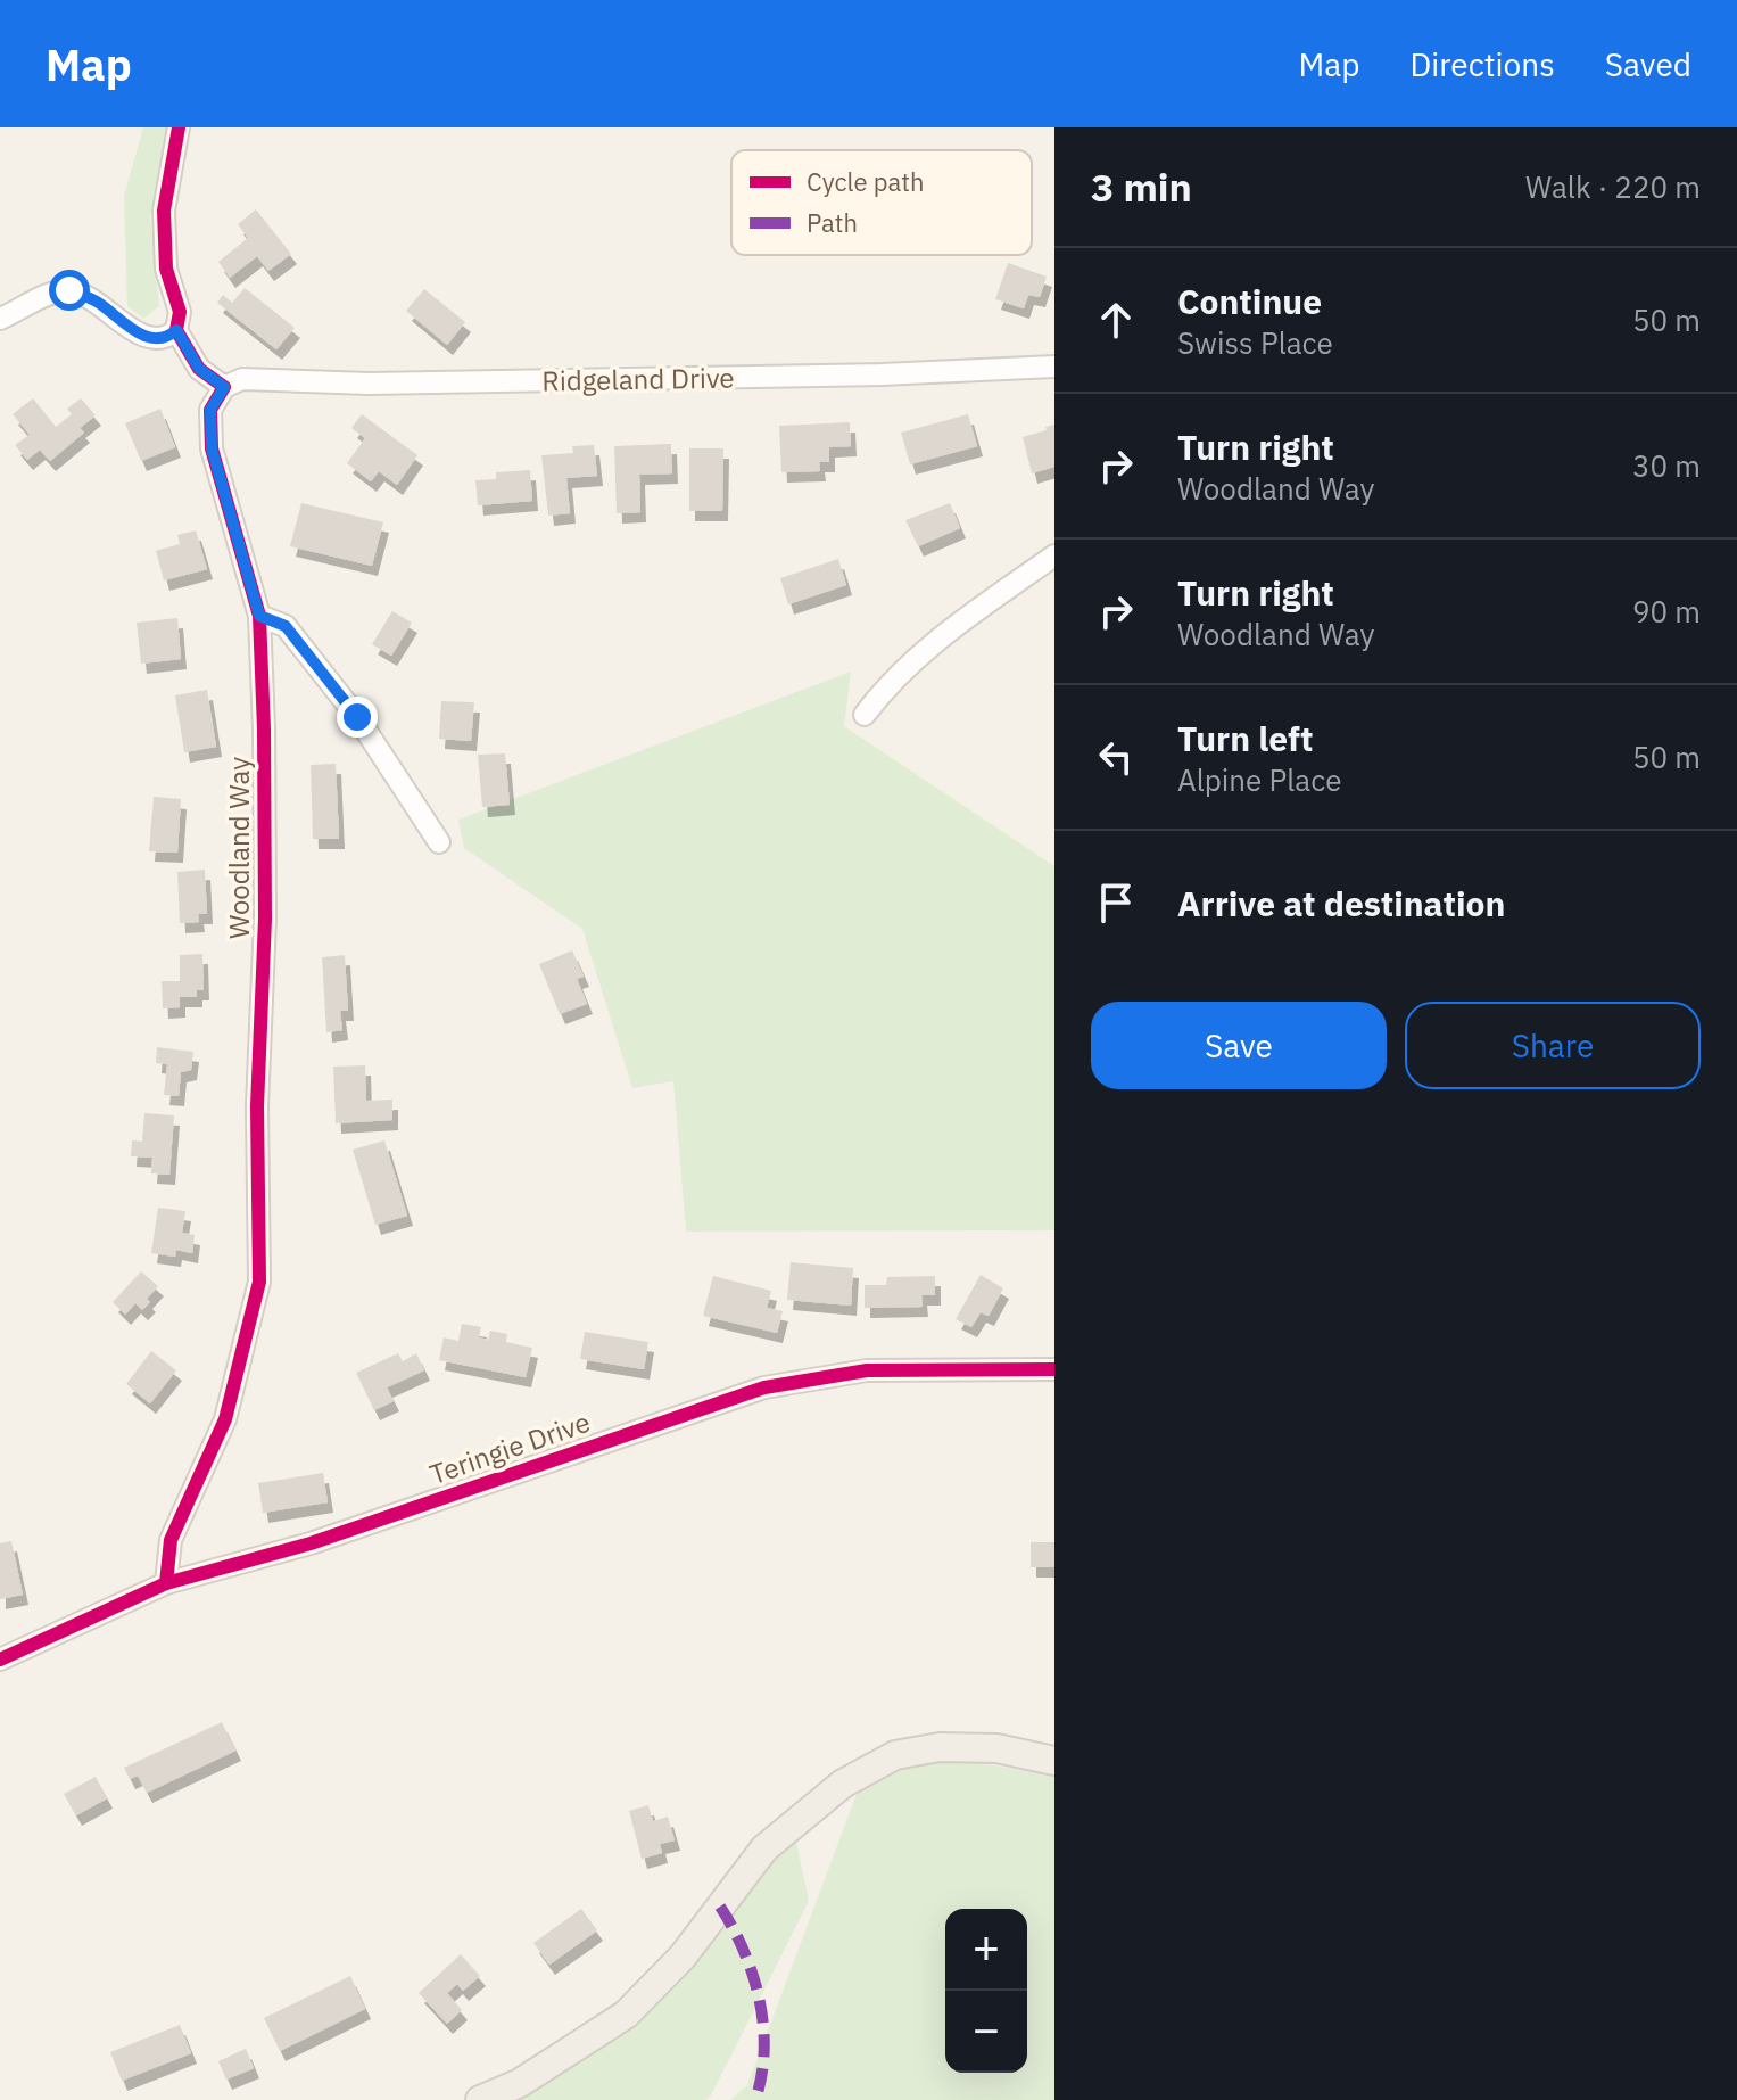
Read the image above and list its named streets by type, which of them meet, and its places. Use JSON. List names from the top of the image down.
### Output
{
  "streets": {
    "street": ["Ridgeland Drive", "Woodland Way", "Teringie Drive"]
  },
  "crossings": [
    ["Ridgeland Drive", "Woodland Way"],
    ["Woodland Way", "Teringie Drive"]
  ],
  "legend": ["Cycle path", "Path"],
  "page": {
    "header": "Map",
    "nav": ["Map", "Directions", "Saved"],
    "heading": ["3 min", "Walk · 220 m"],
    "list": [
      ["Continue", "Swiss Place", "50 m"],
      ["Turn right", "Woodland Way", "30 m"],
      ["Turn right", "Woodland Way", "90 m"],
      ["Turn left", "Alpine Place", "50 m"],
      "Arrive at destination"
    ],
    "buttons": ["Save", "Share"],
    "map_buttons": ["+", "−"]
  }
}
